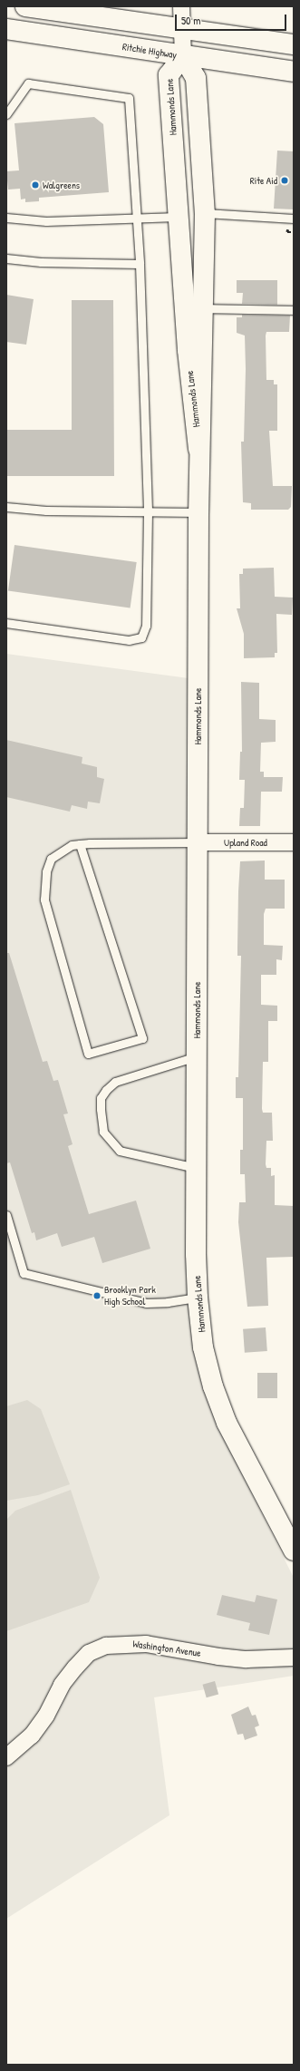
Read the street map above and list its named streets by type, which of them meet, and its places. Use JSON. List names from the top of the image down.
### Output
{
  "streets": {
    "street": [
      "Ritchie Highway",
      "Hammonds Lane",
      "Upland Road",
      "Washington Avenue"
    ]
  },
  "crossings": [
    ["Ritchie Highway", "Hammonds Lane"],
    ["Hammonds Lane", "Upland Road"]
  ],
  "places": ["Rite Aid", "Walgreens", "Brooklyn Park High School"],
  "scale_bar": "50 m"
}
